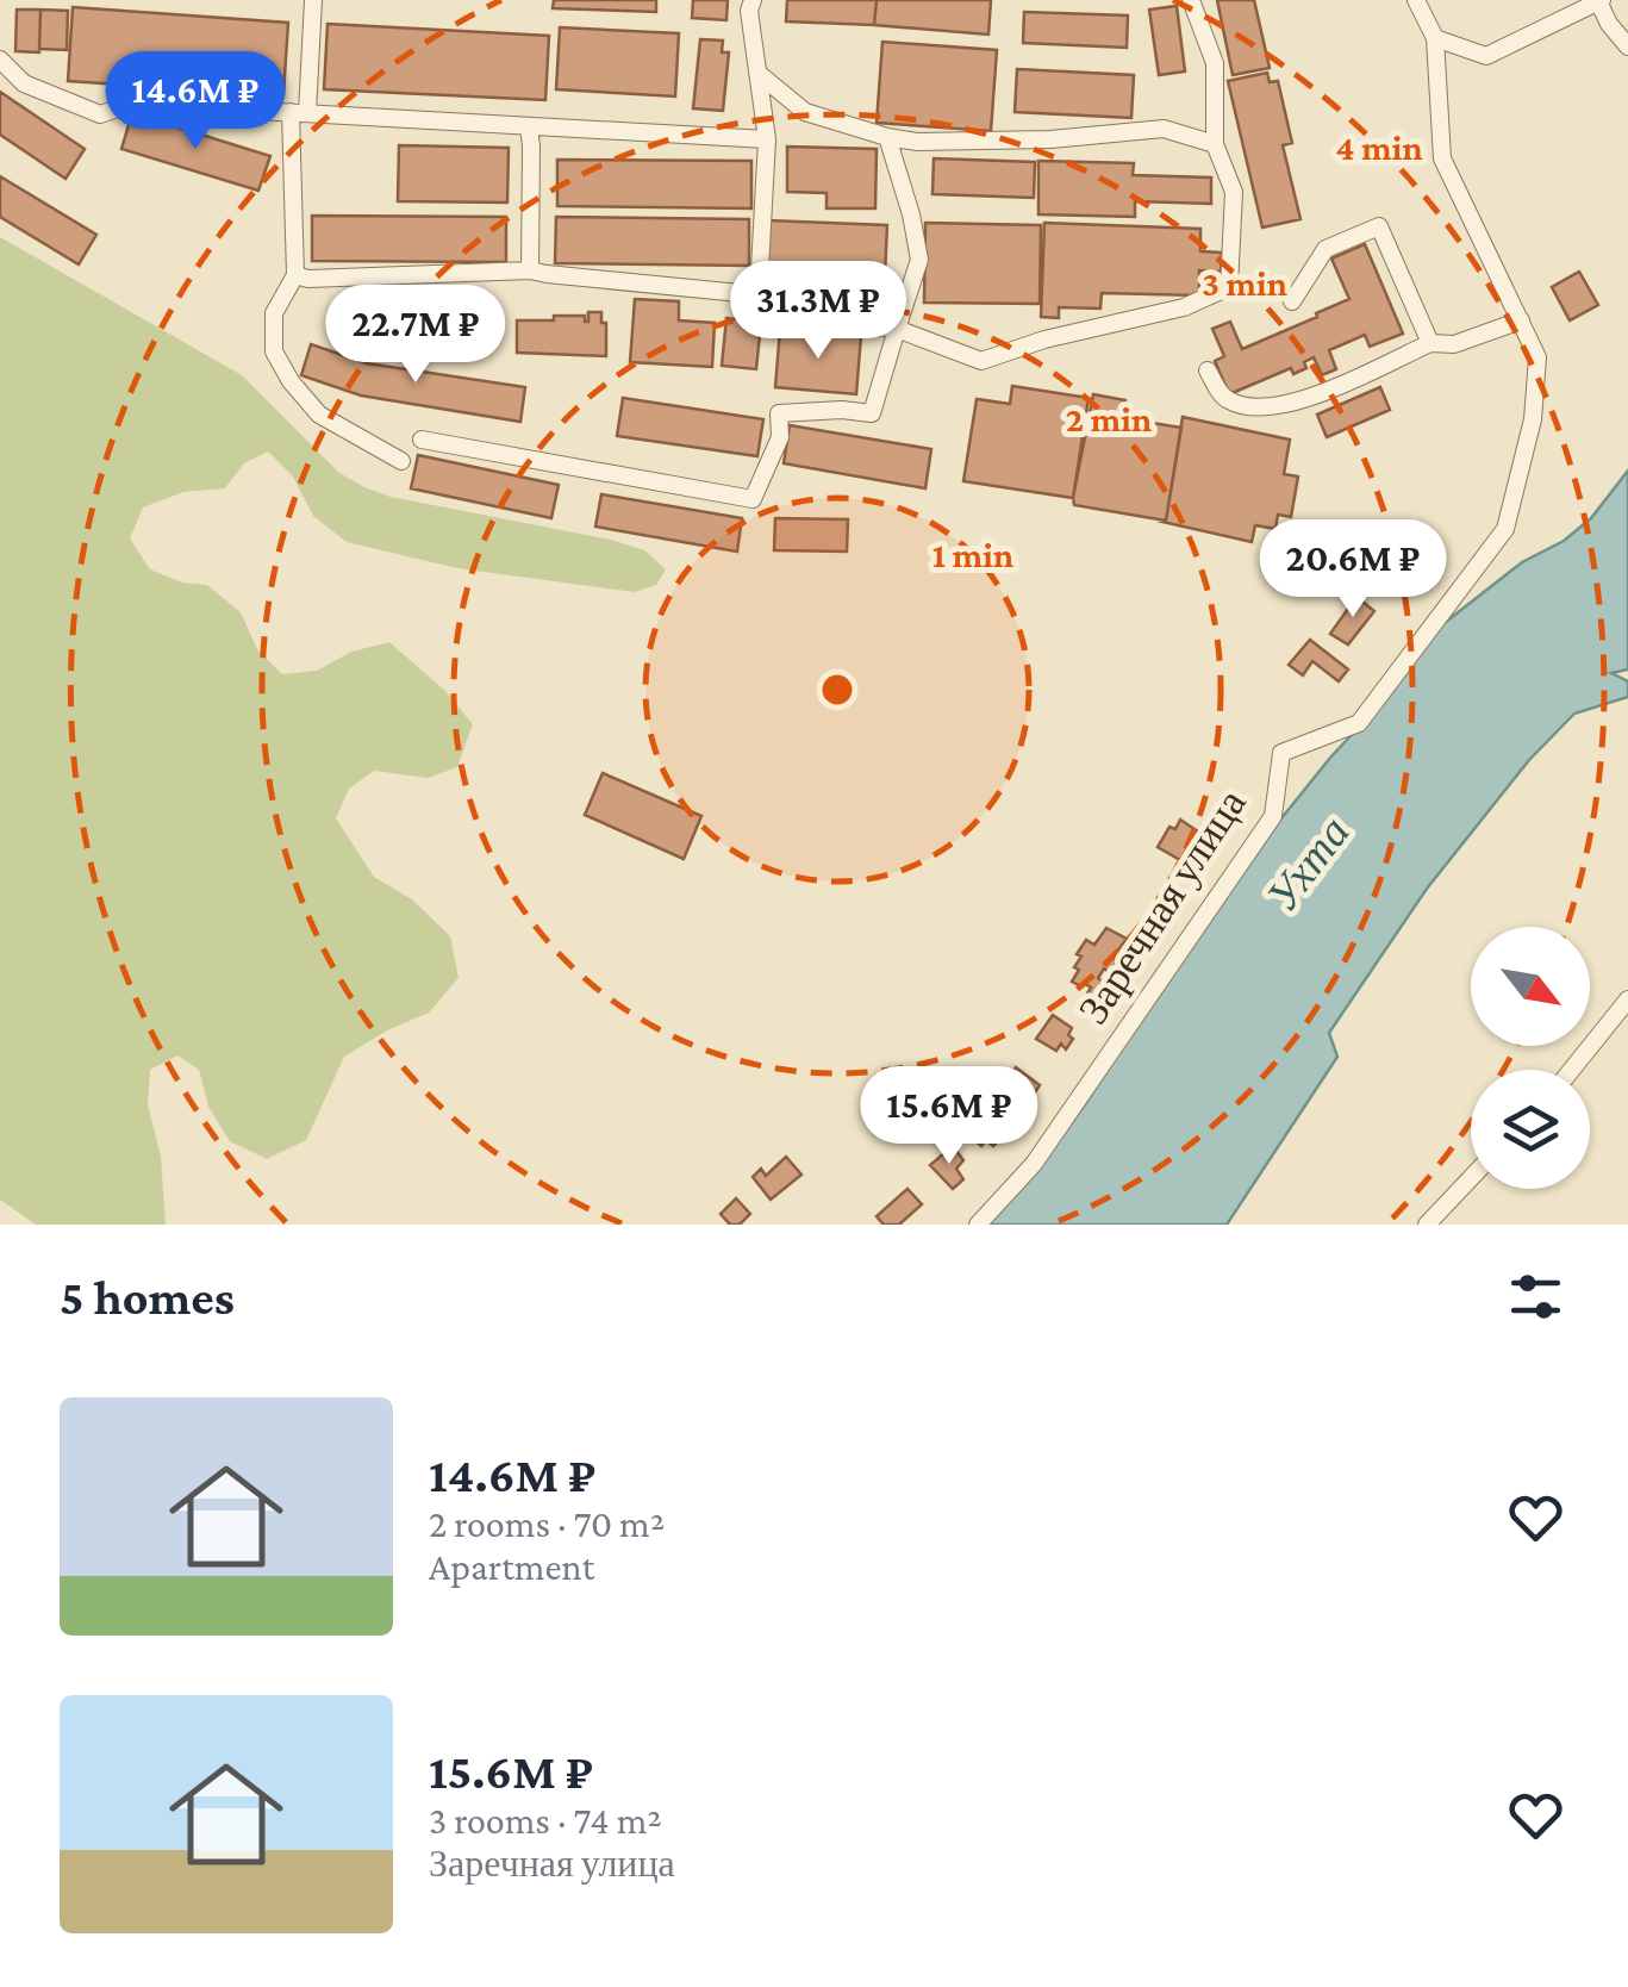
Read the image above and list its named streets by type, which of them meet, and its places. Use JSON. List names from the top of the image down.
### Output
{
  "streets": {
    "street": ["Заречная улица"]
  },
  "water": ["Ухта"],
  "north": "bottom right",
  "page": {
    "price": [
      "14.6M ₽",
      "31.3M ₽",
      "22.7M ₽",
      "20.6M ₽",
      "15.6M ₽"
    ],
    "heading": "5 homes",
    "list": [
      {
        "name": "14.6M ₽",
        "note": "2 rooms · 70 m² · Apartment"
      },
      {
        "name": "15.6M ₽",
        "note": "3 rooms · 74 m² · Заречная улица"
      }
    ]
  },
  "rings": [
    "4 min",
    "3 min",
    "2 min",
    "1 min"
  ]
}
